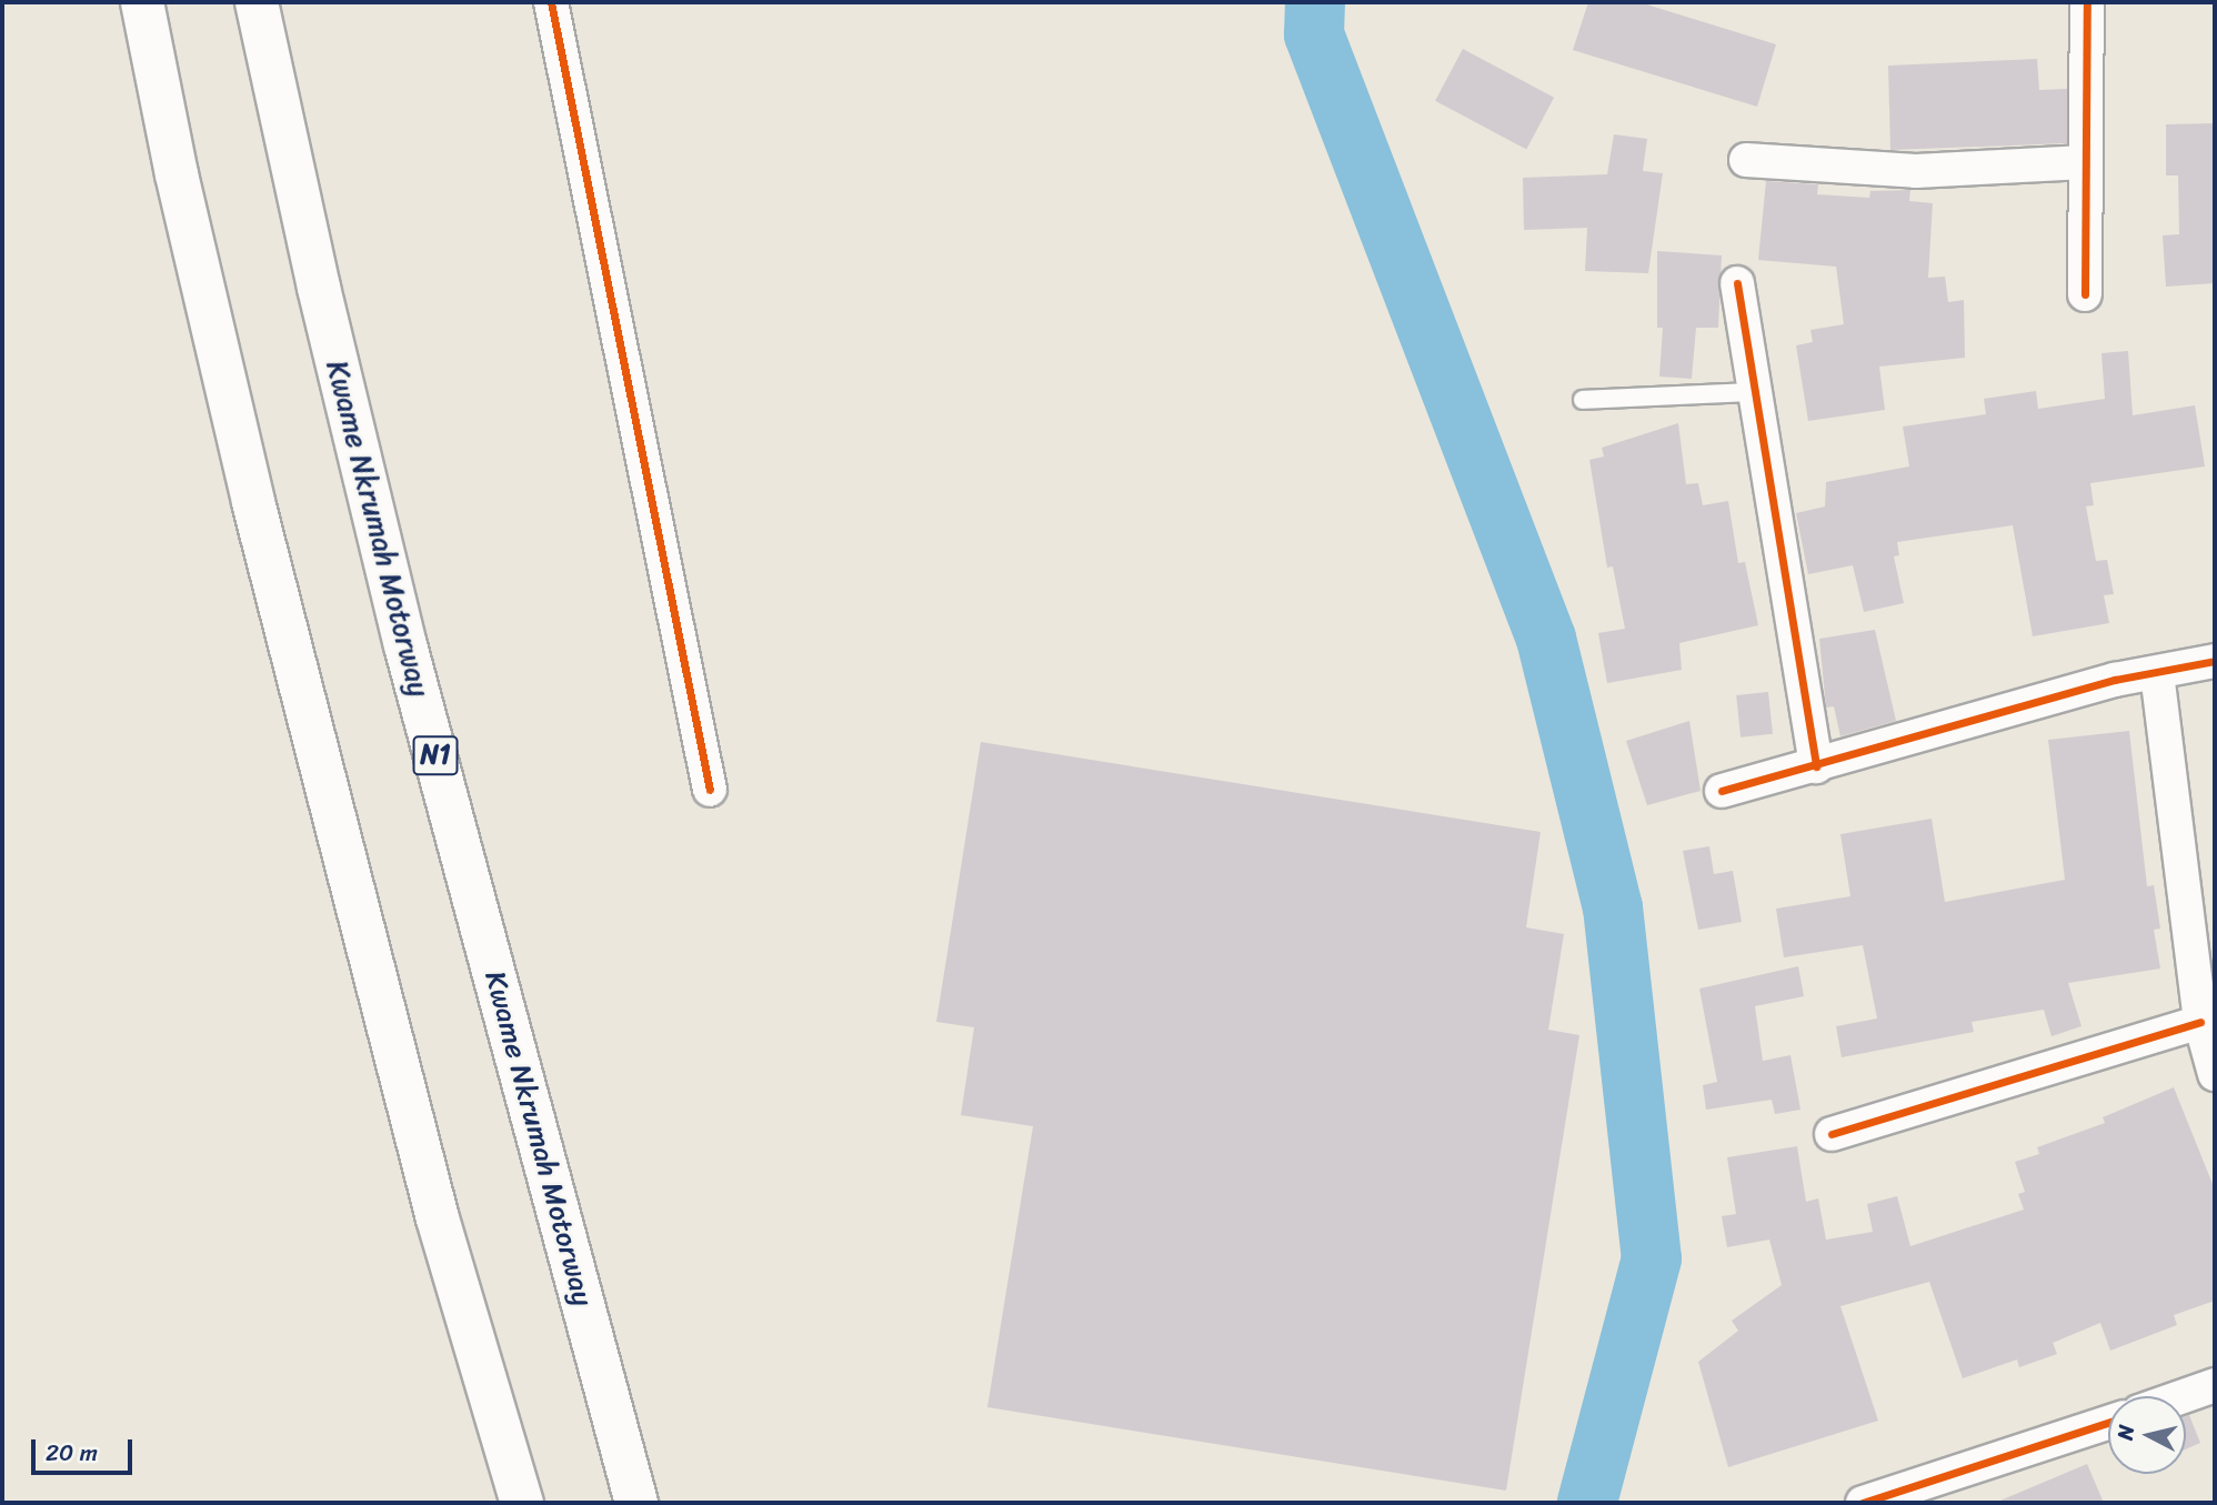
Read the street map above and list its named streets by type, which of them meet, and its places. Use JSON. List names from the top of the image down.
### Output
{
  "streets": {
    "highway": ["Kwame Nkrumah Motorway", "N1"]
  },
  "scale_bar": "20 m",
  "north": "left"
}
